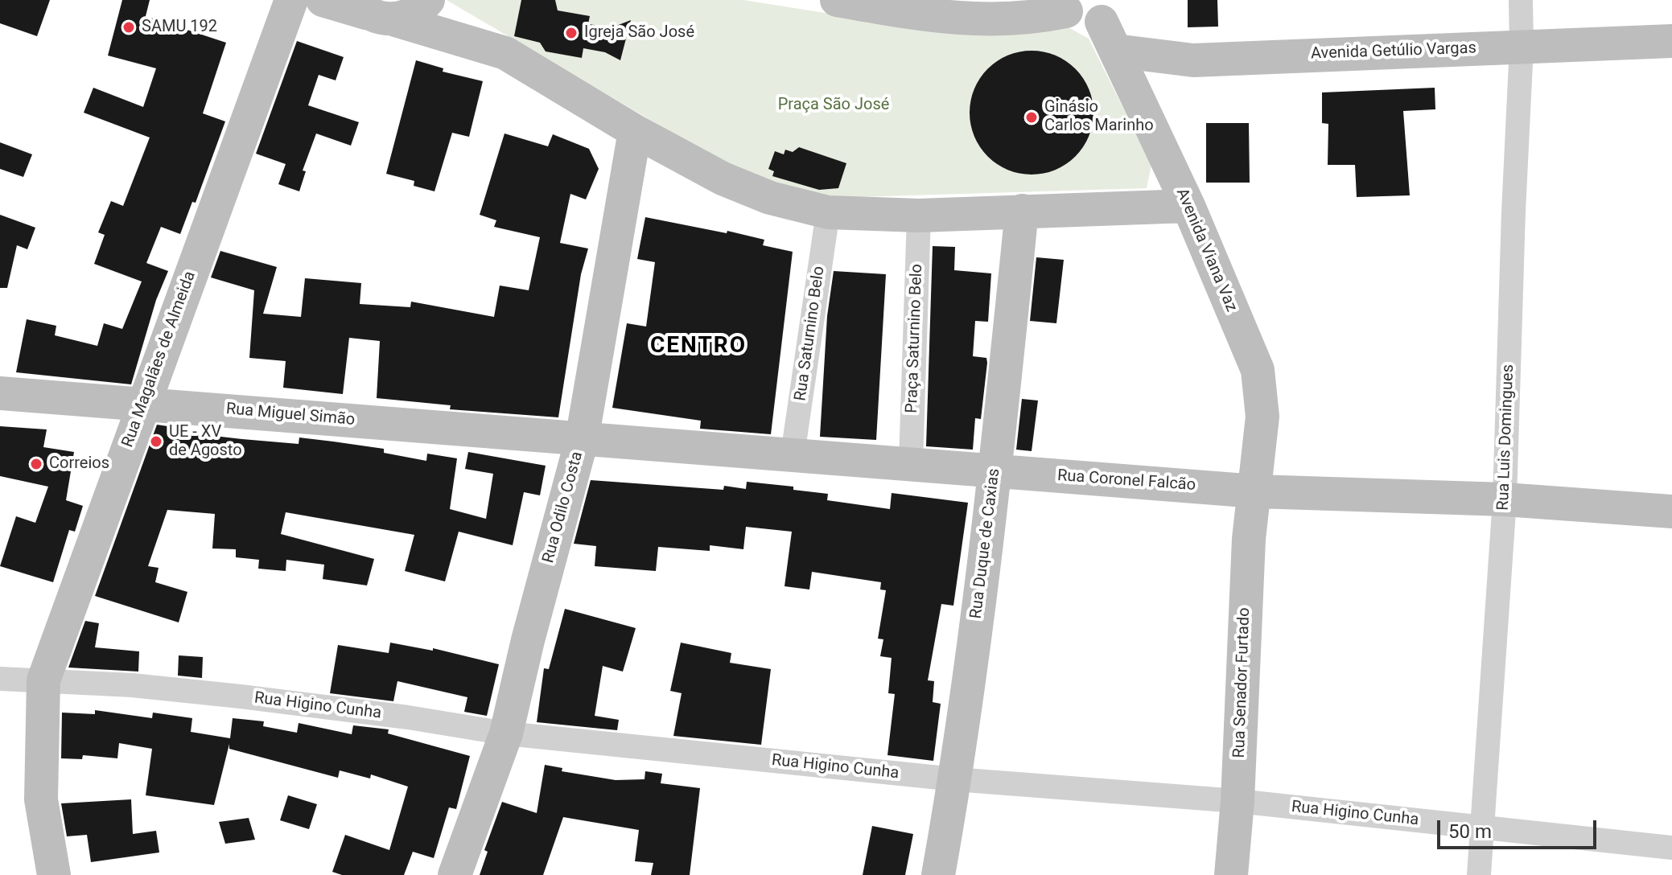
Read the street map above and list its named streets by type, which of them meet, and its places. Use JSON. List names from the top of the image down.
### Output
{
  "streets": {
    "street": [
      "Avenida Getúlio Vargas",
      "Avenida Viana Vaz",
      "Rua Saturnino Belo",
      "Praça Saturnino Belo",
      "Rua Magalães de Almeida",
      "Rua Miguel Simão",
      "Rua Luis Domingues",
      "Rua Coronel Falcão",
      "Rua Odilo Costa",
      "Rua Duque de Caxias",
      "Rua Senador Furtado",
      "Rua Higino Cunha"
    ]
  },
  "crossings": [
    ["Avenida Getúlio Vargas", "Avenida Viana Vaz"],
    ["Avenida Getúlio Vargas", "Rua Luis Domingues"],
    ["Avenida Viana Vaz", "Rua Coronel Falcão"],
    ["Avenida Viana Vaz", "Rua Senador Furtado"],
    ["Rua Saturnino Belo", "Rua Coronel Falcão"],
    ["Praça Saturnino Belo", "Rua Coronel Falcão"],
    ["Rua Magalães de Almeida", "Rua Miguel Simão"],
    ["Rua Magalães de Almeida", "Rua Higino Cunha"],
    ["Rua Miguel Simão", "Rua Coronel Falcão"],
    ["Rua Miguel Simão", "Rua Odilo Costa"],
    ["Rua Luis Domingues", "Rua Coronel Falcão"],
    ["Rua Luis Domingues", "Rua Higino Cunha"],
    ["Rua Coronel Falcão", "Rua Odilo Costa"],
    ["Rua Coronel Falcão", "Rua Duque de Caxias"],
    ["Rua Coronel Falcão", "Rua Senador Furtado"],
    ["Rua Odilo Costa", "Rua Higino Cunha"],
    ["Rua Duque de Caxias", "Rua Higino Cunha"],
    ["Rua Senador Furtado", "Rua Higino Cunha"]
  ],
  "districts": ["CENTRO"],
  "parks": ["Praça São José"],
  "places": [
    "SAMU 192",
    "Igreja São José",
    "Ginásio Carlos Marinho",
    "UE - XV de Agosto",
    "Correios"
  ],
  "scale_bar": "50 m"
}
